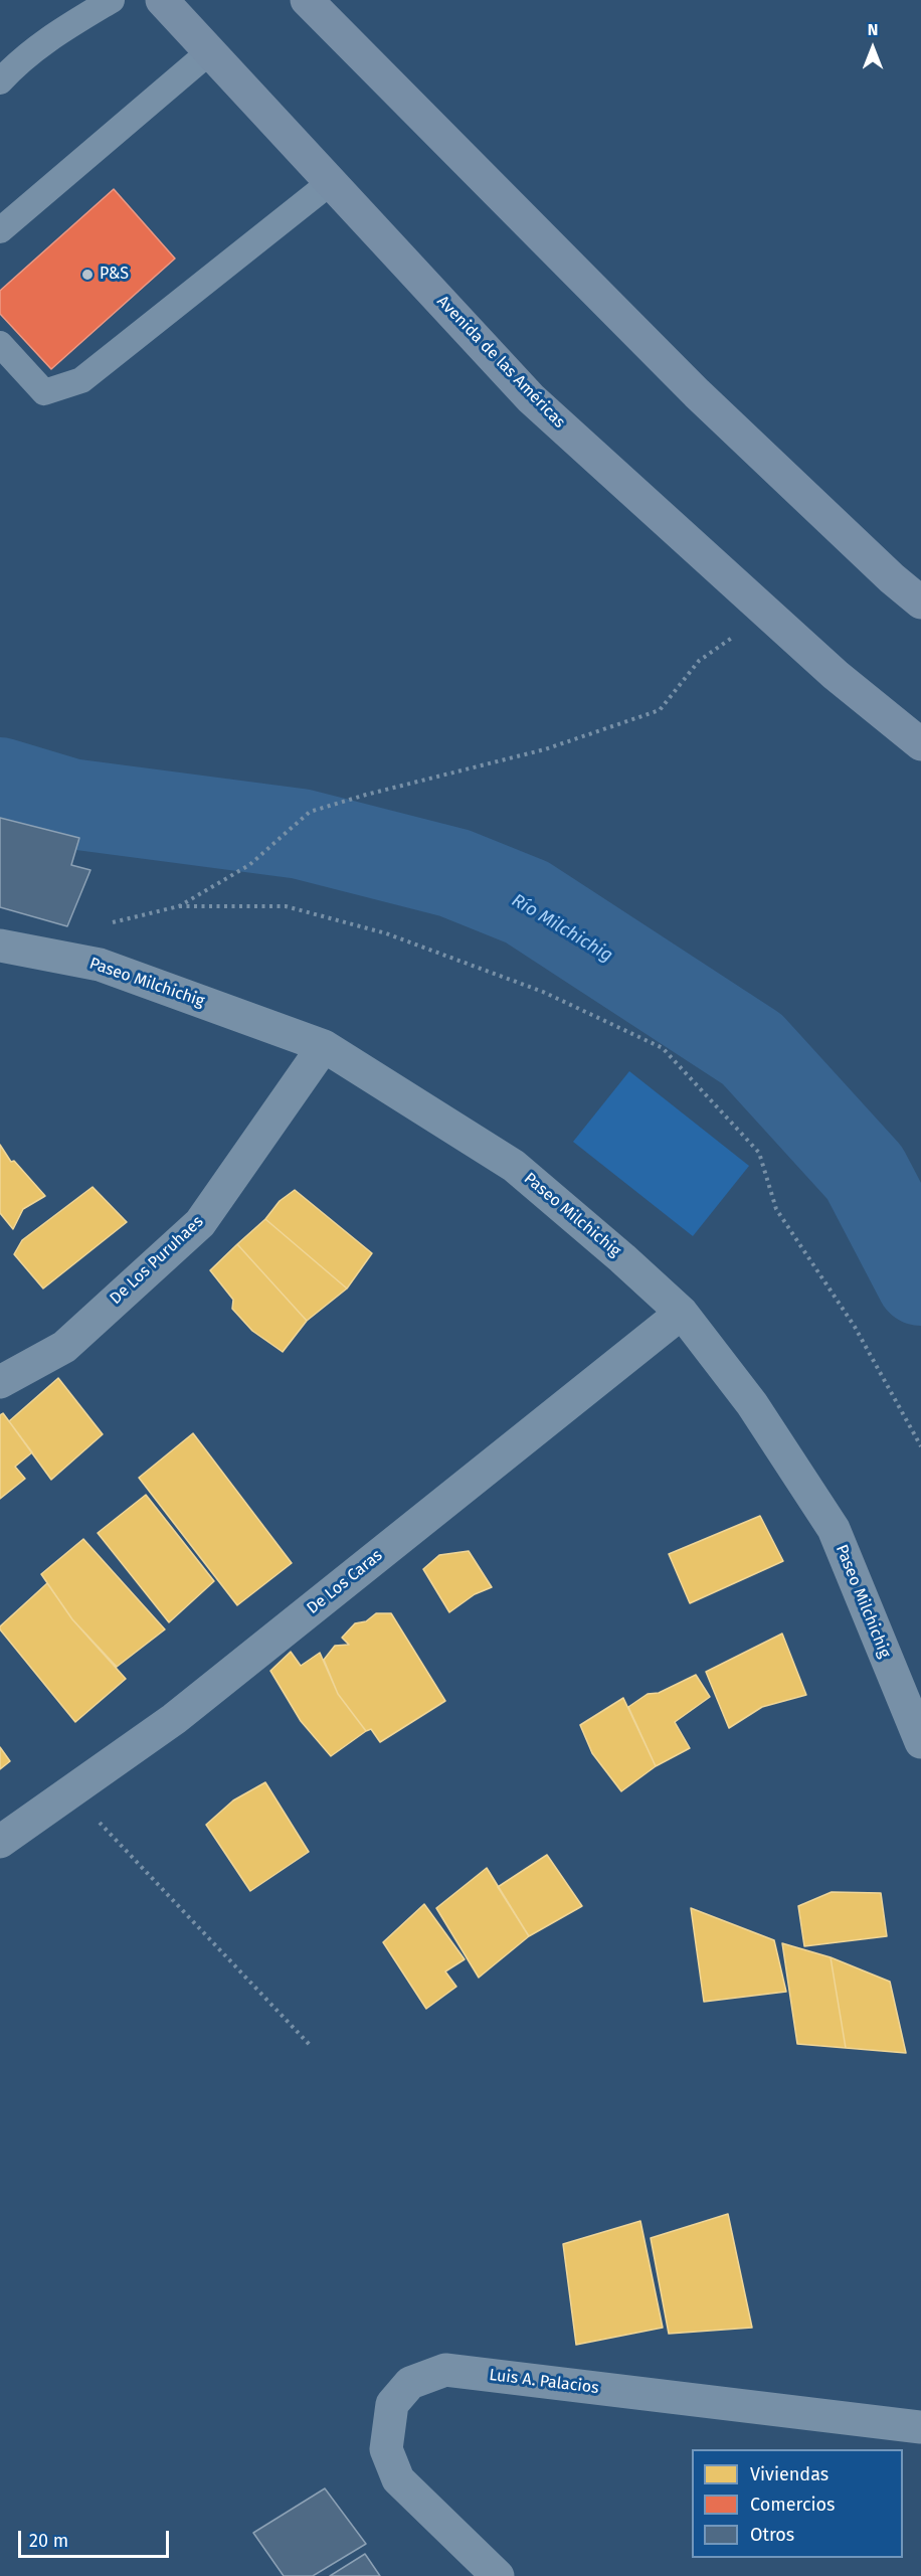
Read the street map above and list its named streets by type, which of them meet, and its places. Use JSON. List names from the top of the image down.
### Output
{
  "streets": {
    "main road": ["Avenida de las Américas"],
    "street": [
      "Paseo Milchichig",
      "De Los Puruhaes",
      "De Los Caras",
      "Luis A. Palacios"
    ]
  },
  "crossings": [
    ["Paseo Milchichig", "De Los Puruhaes"],
    ["Paseo Milchichig", "De Los Caras"]
  ],
  "water": ["Río Milchichig"],
  "places": ["P&S"],
  "legend": ["Viviendas", "Comercios", "Otros"],
  "scale_bar": "20 m",
  "north": "top"
}
